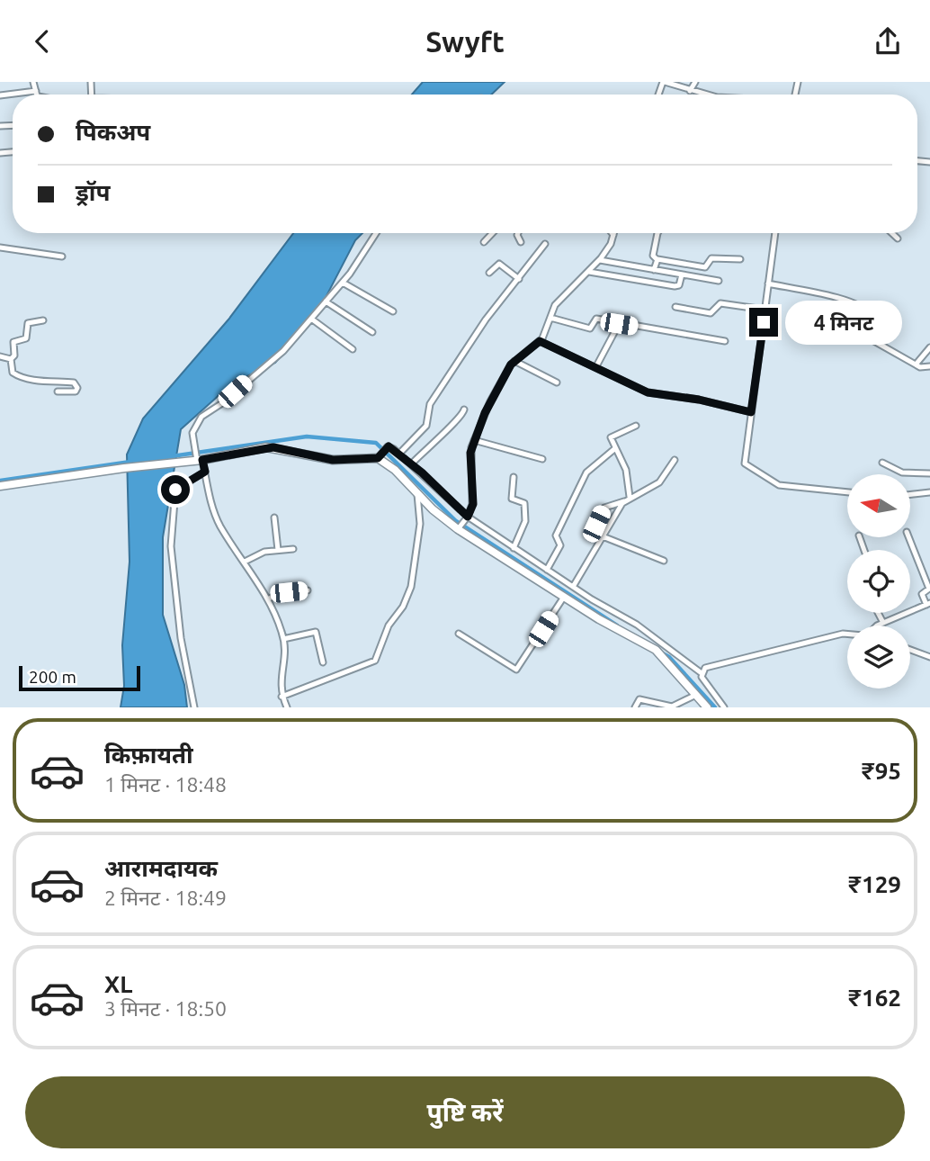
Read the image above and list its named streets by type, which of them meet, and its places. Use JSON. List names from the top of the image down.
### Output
{
  "scale_bar": "200 m",
  "north": "left",
  "page": {
    "header": "Swyft",
    "banner": ["पिकअप", "ड्रॉप"],
    "bubble": "4 मिनट",
    "scale": "200 m",
    "list": [
      {
        "name": "किफ़ायती",
        "note": "1 मिनट · 18:48",
        "value": "₹95"
      },
      {
        "name": "आरामदायक",
        "note": "2 मिनट · 18:49",
        "value": "₹129"
      },
      {
        "name": "XL",
        "note": "3 मिनट · 18:50",
        "value": "₹162"
      }
    ],
    "buttons": "पुष्टि करें"
  }
}
